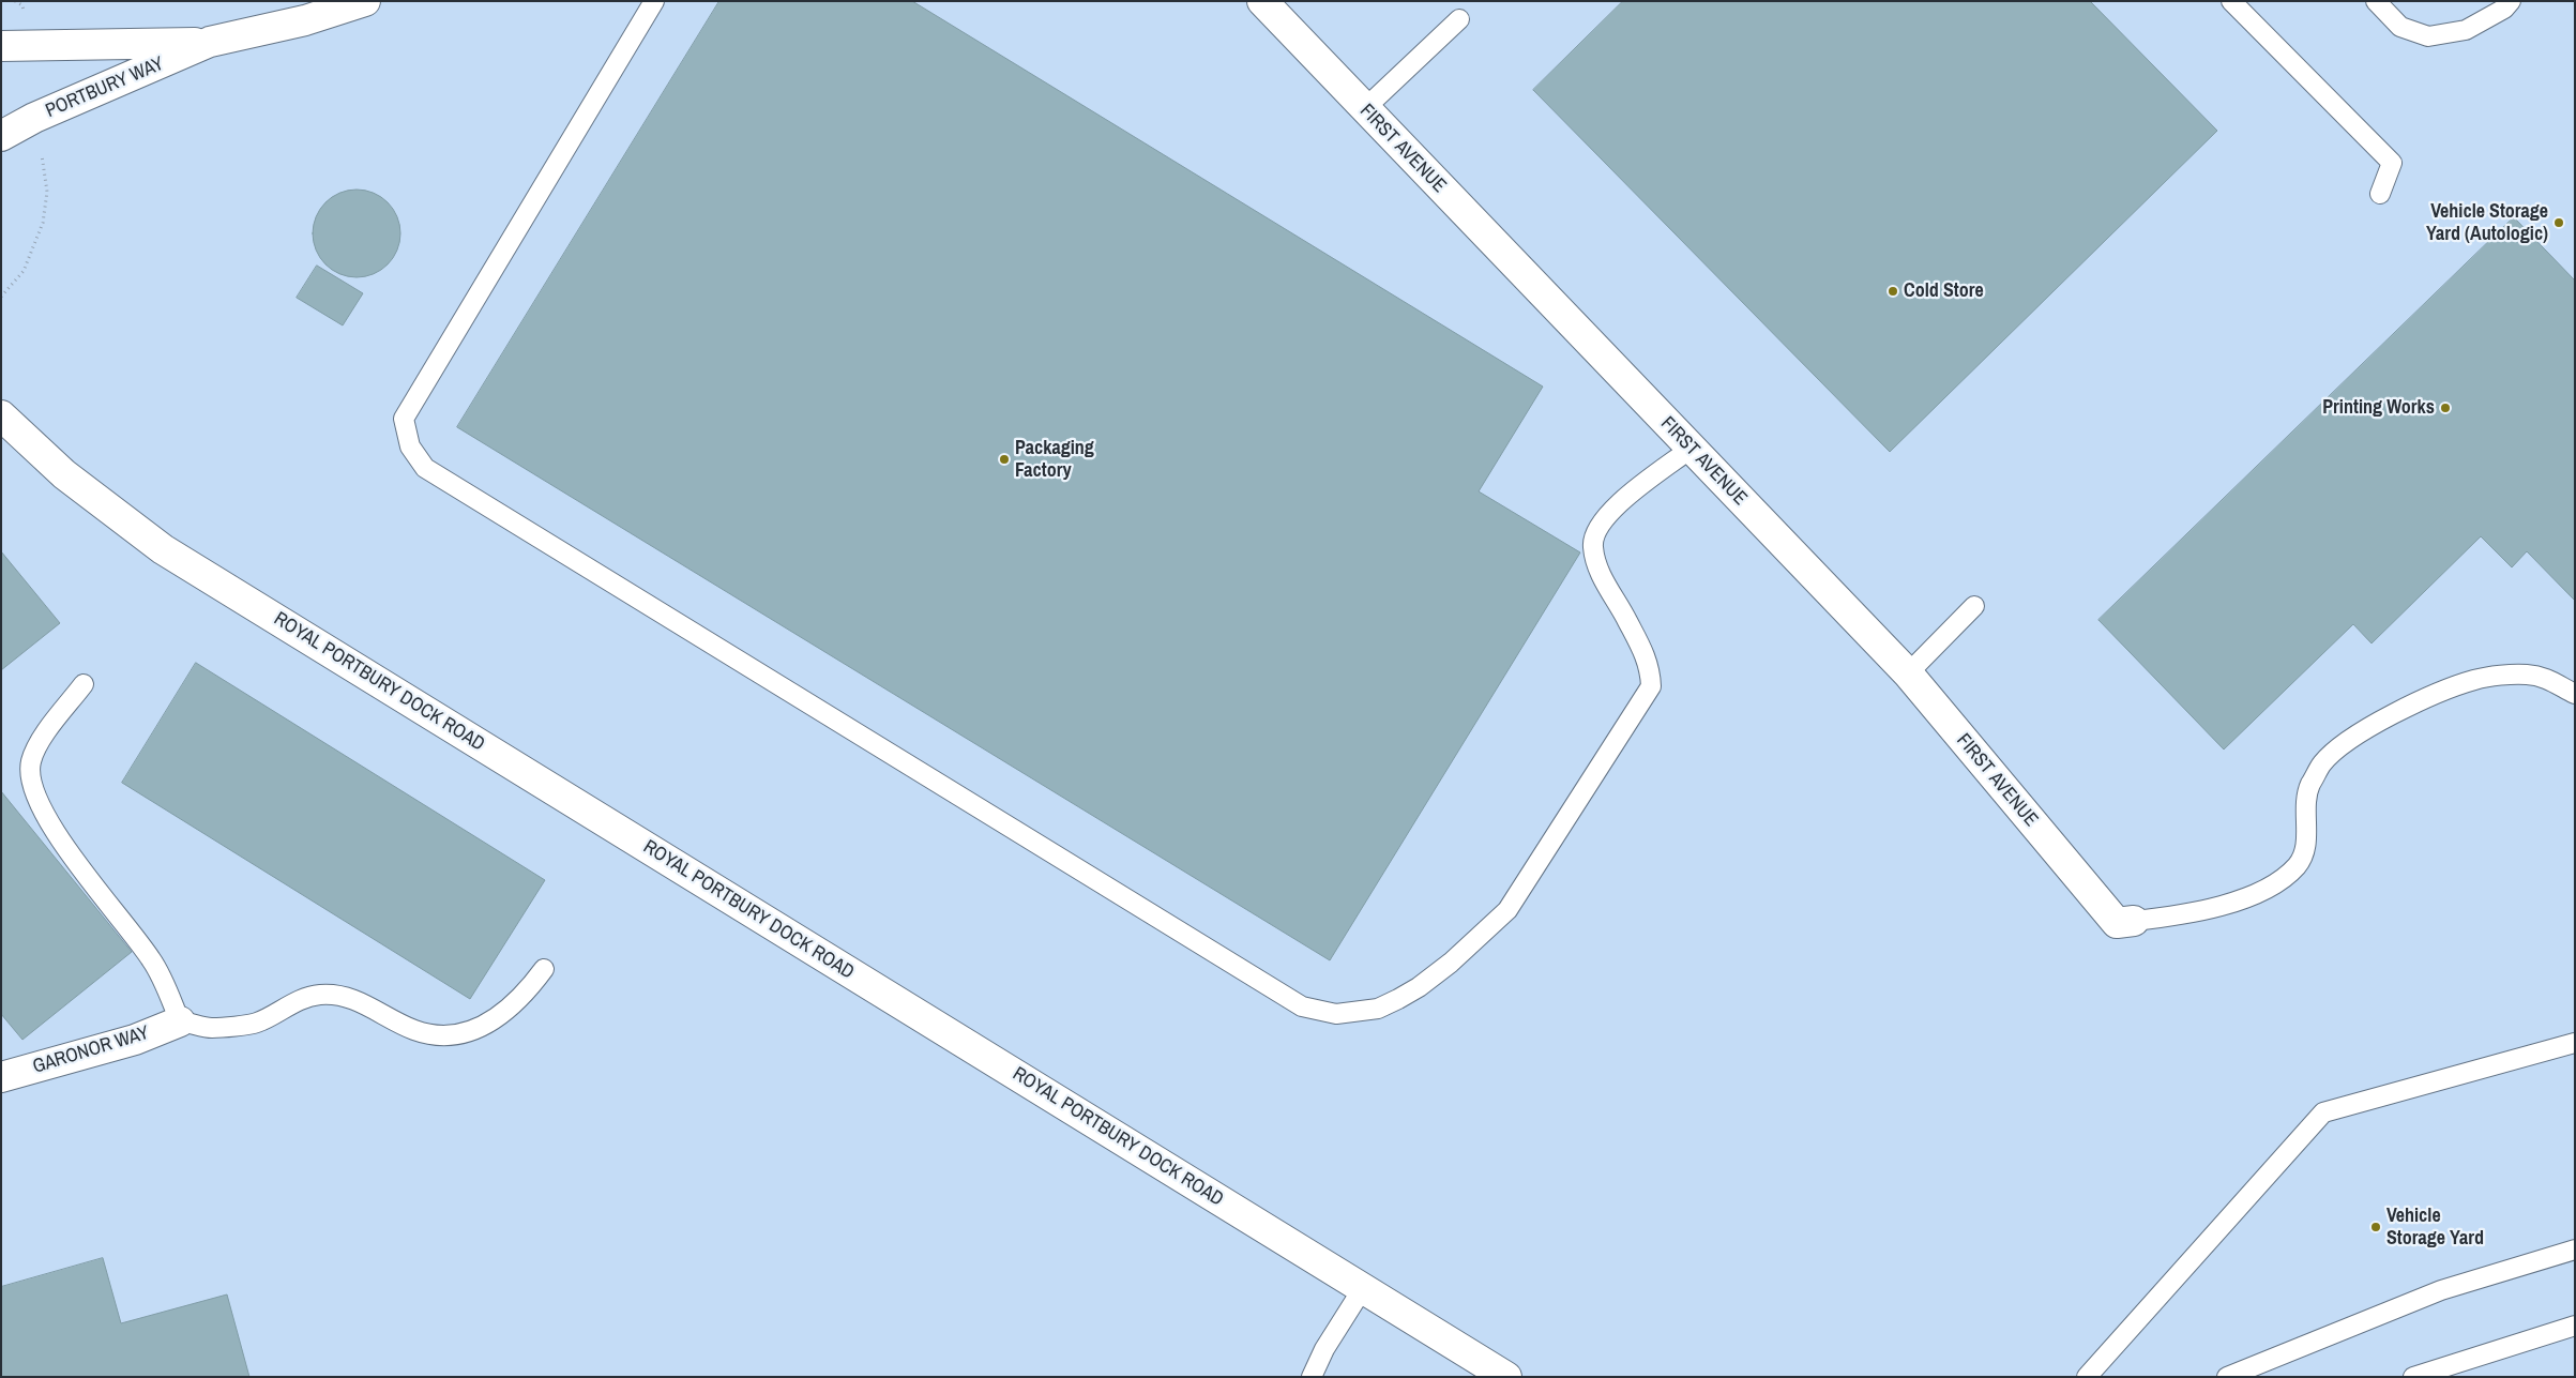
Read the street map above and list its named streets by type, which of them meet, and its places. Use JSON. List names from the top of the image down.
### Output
{
  "streets": {
    "street": [
      "PORTBURY WAY",
      "FIRST AVENUE",
      "ROYAL PORTBURY DOCK ROAD",
      "GARONOR WAY"
    ]
  },
  "places": [
    "Vehicle Storage Yard (Autologic)",
    "Cold Store",
    "Printing Works",
    "Packaging Factory",
    "Vehicle Storage Yard"
  ]
}
